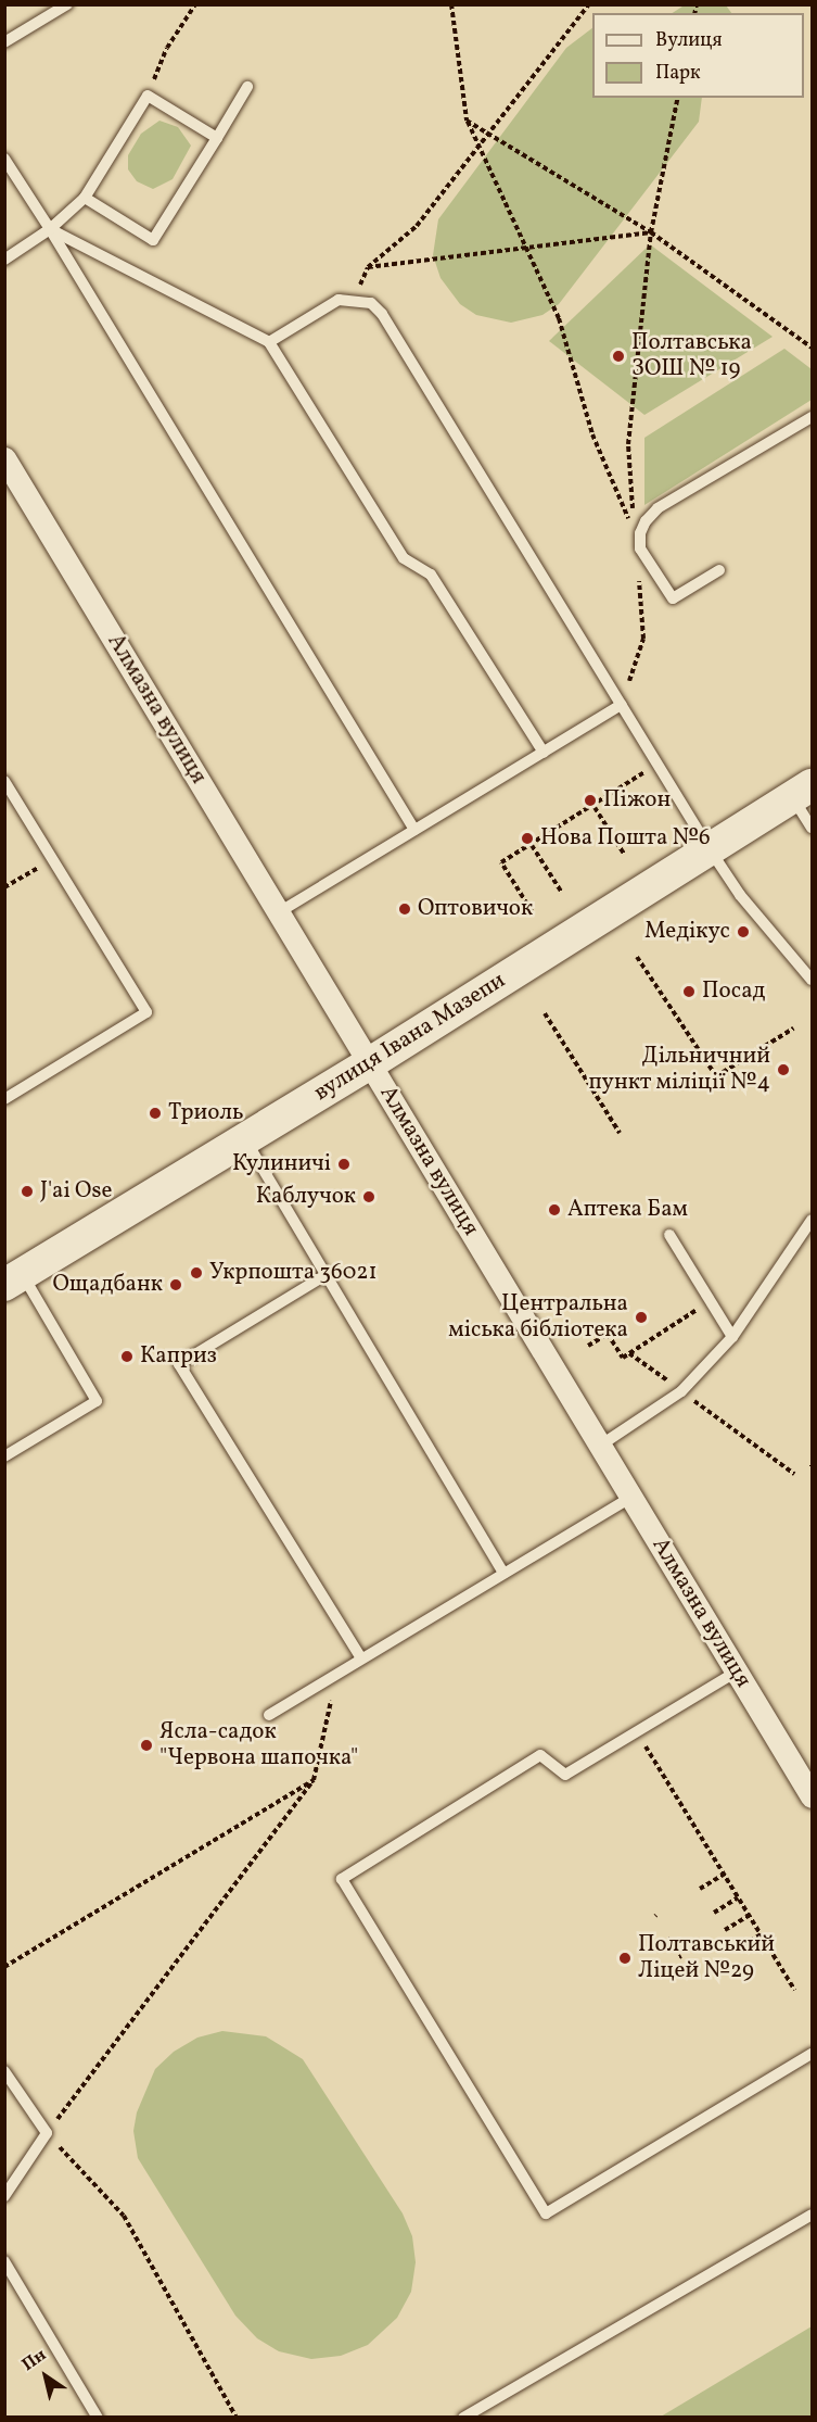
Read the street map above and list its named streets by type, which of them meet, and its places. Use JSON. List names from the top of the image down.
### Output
{
  "streets": {
    "main road": ["вулиця Івана Мазепи"],
    "street": ["Алмазна вулиця"]
  },
  "crossings": [
    ["Алмазна вулиця", "вулиця Івана Мазепи"]
  ],
  "places": [
    "Полтавська ЗОШ № 19",
    "Піжон",
    "Нова Пошта №6",
    "Оптовичок",
    "Медікус",
    "Посад",
    "Дільничний пункт міліції №4",
    "Триоль",
    "Кулиничі",
    "J'ai Ose",
    "Каблучок",
    "Аптека Бам",
    "Укрпошта 36021",
    "Ощадбанк",
    "Центральна міська бібліотека",
    "Каприз",
    "Ясла-садок \"Червона шапочка\"",
    "Полтавський Ліцей №29"
  ],
  "legend": ["Вулиця", "Парк"],
  "north": "top left"
}
